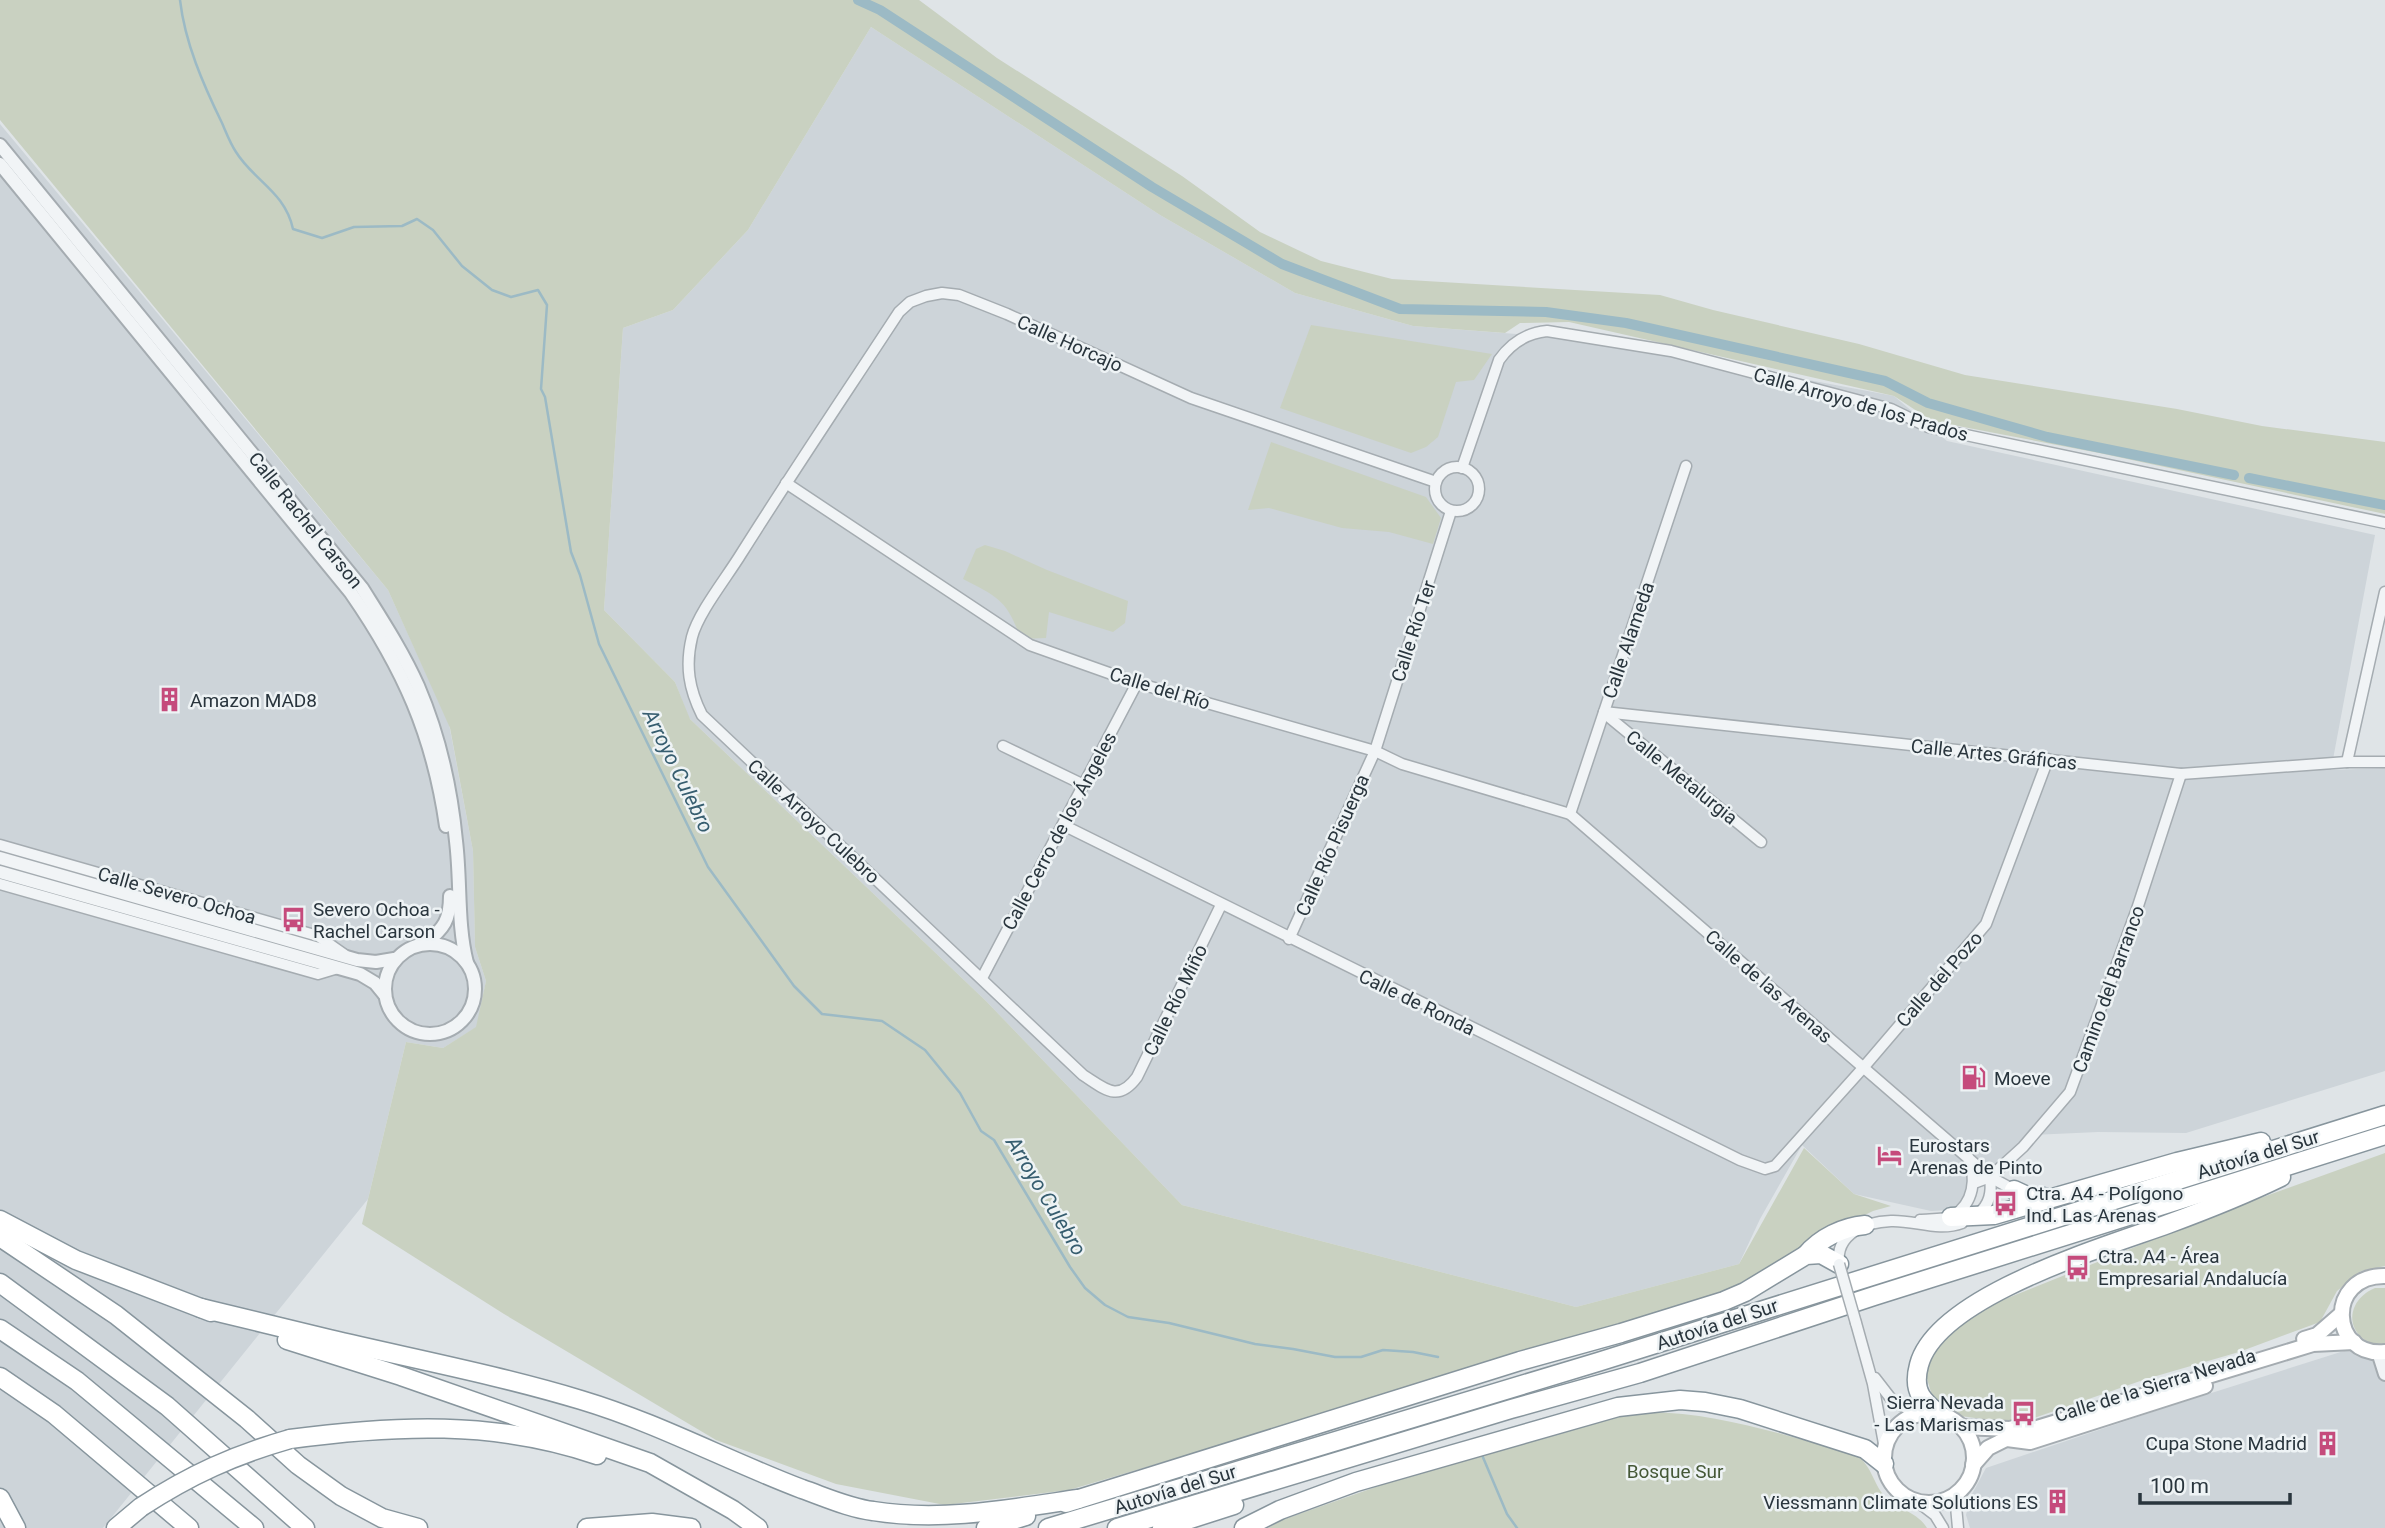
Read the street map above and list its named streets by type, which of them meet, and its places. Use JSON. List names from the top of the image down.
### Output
{
  "streets": {
    "highway": ["Autovía del Sur"],
    "main road": ["Calle de la Sierra Nevada"],
    "street": [
      "Calle Horcajo",
      "Calle Arroyo de los Prados",
      "Calle Rachel Carson",
      "Calle Río Ter",
      "Calle Alameda",
      "Calle del Río",
      "Calle Artes Gráficas",
      "Calle Metalurgia",
      "Calle Arroyo Culebro",
      "Calle Cerro de los Ángeles",
      "Calle Río Pisuerga",
      "Calle Severo Ochoa",
      "Calle del Pozo",
      "Calle de las Arenas",
      "Camino del Barranco",
      "Calle Río Miño",
      "Calle de Ronda"
    ]
  },
  "crossings": [
    ["Calle Horcajo", "Calle Arroyo de los Prados"],
    ["Calle Horcajo", "Calle Río Ter"],
    ["Calle Horcajo", "Calle del Río"],
    ["Calle Horcajo", "Calle Arroyo Culebro"],
    ["Calle Arroyo de los Prados", "Calle Río Ter"],
    ["Calle Rachel Carson", "Calle Severo Ochoa"],
    ["Calle Río Ter", "Calle del Río"],
    ["Calle Río Ter", "Calle Río Pisuerga"],
    ["Calle Alameda", "Calle del Río"],
    ["Calle Alameda", "Calle Artes Gráficas"],
    ["Calle Alameda", "Calle Metalurgia"],
    ["Calle Alameda", "Calle de las Arenas"],
    ["Calle del Río", "Calle Arroyo Culebro"],
    ["Calle del Río", "Calle Cerro de los Ángeles"],
    ["Calle del Río", "Calle Río Pisuerga"],
    ["Calle del Río", "Calle de las Arenas"],
    ["Calle Artes Gráficas", "Calle Metalurgia"],
    ["Calle Artes Gráficas", "Calle del Pozo"],
    ["Calle Artes Gráficas", "Camino del Barranco"],
    ["Calle Arroyo Culebro", "Calle Cerro de los Ángeles"],
    ["Calle Arroyo Culebro", "Calle Río Miño"],
    ["Calle Cerro de los Ángeles", "Calle de Ronda"],
    ["Calle Río Pisuerga", "Calle de Ronda"],
    ["Calle del Pozo", "Calle de las Arenas"],
    ["Calle del Pozo", "Calle de Ronda"],
    ["Calle de las Arenas", "Camino del Barranco"],
    ["Calle Río Miño", "Calle de Ronda"]
  ],
  "water": ["Arroyo Culebro"],
  "parks": ["Bosque Sur"],
  "places": {
    "building": ["Amazon MAD8", "Cupa Stone Madrid", "Viessmann Climate Solutions ES"],
    "bus stop": [
      "Severo Ochoa - Rachel Carson",
      "Ctra. A4 - Polígono Ind. Las Arenas",
      "Ctra. A4 - Área Empresarial Andalucía",
      "Sierra Nevada - Las Marismas"
    ],
    "fuel station": ["Moeve"],
    "hotel": ["Eurostars Arenas de Pinto"]
  },
  "scale_bar": "100 m"
}
